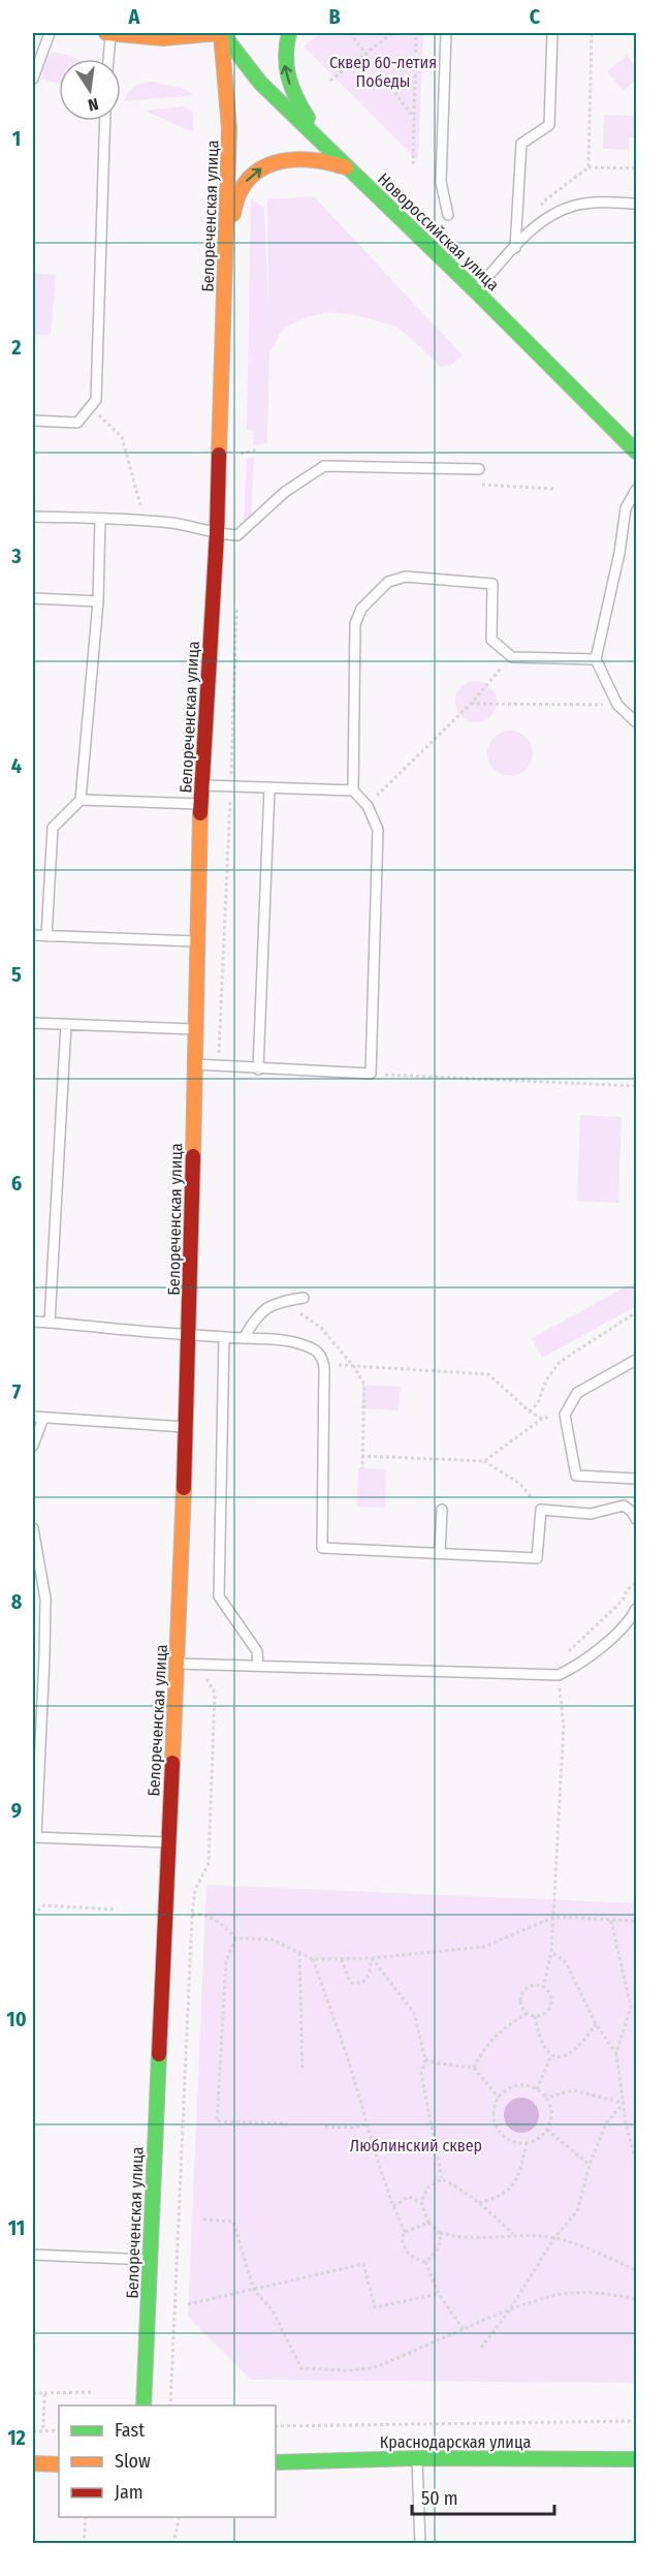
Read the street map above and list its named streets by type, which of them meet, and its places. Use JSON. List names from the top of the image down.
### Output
{
  "streets": {
    "street": ["Белореченская улица", "Новороссийская улица", "Краснодарская улица"]
  },
  "crossings": [
    ["Белореченская улица", "Новороссийская улица"]
  ],
  "parks": ["Сквер 60-летия Победы", "Люблинский сквер"],
  "legend": ["Fast", "Slow", "Jam"],
  "scale_bar": "50 m",
  "north": "bottom",
  "grid": {
    "columns": ["A", "B", "C"],
    "rows": [
      "1",
      "2",
      "3",
      "4",
      "5",
      "6",
      "7",
      "8",
      "9",
      "10",
      "11",
      "12"
    ]
  }
}
